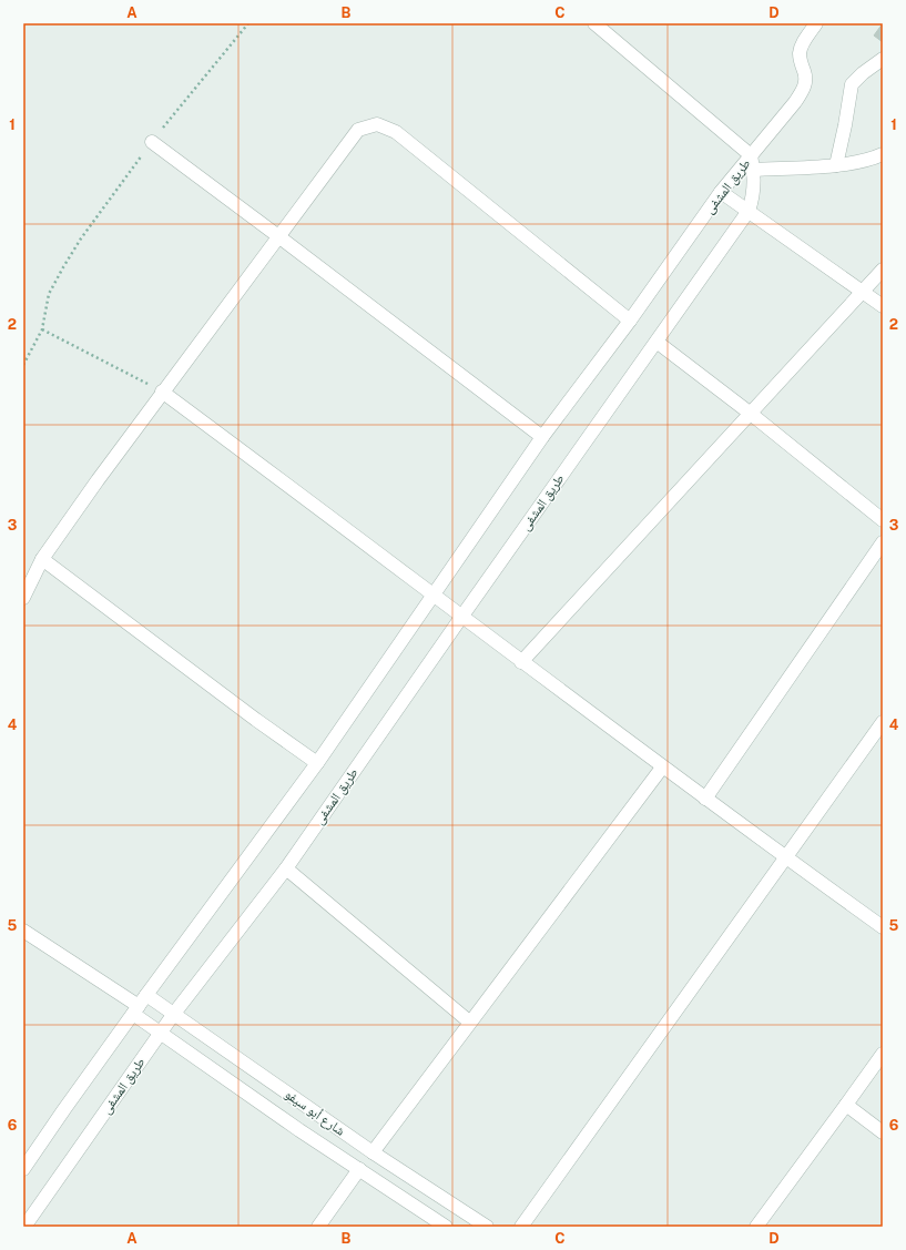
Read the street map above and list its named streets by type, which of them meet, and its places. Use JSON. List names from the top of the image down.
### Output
{
  "streets": {
    "street": ["طريق المشفى", "شارع أبو سيفو"]
  },
  "crossings": [
    ["طريق المشفى", "شارع أبو سيفو"]
  ],
  "grid": {
    "columns": [
      "A",
      "B",
      "C",
      "D"
    ],
    "rows": [
      "1",
      "2",
      "3",
      "4",
      "5",
      "6"
    ]
  }
}
